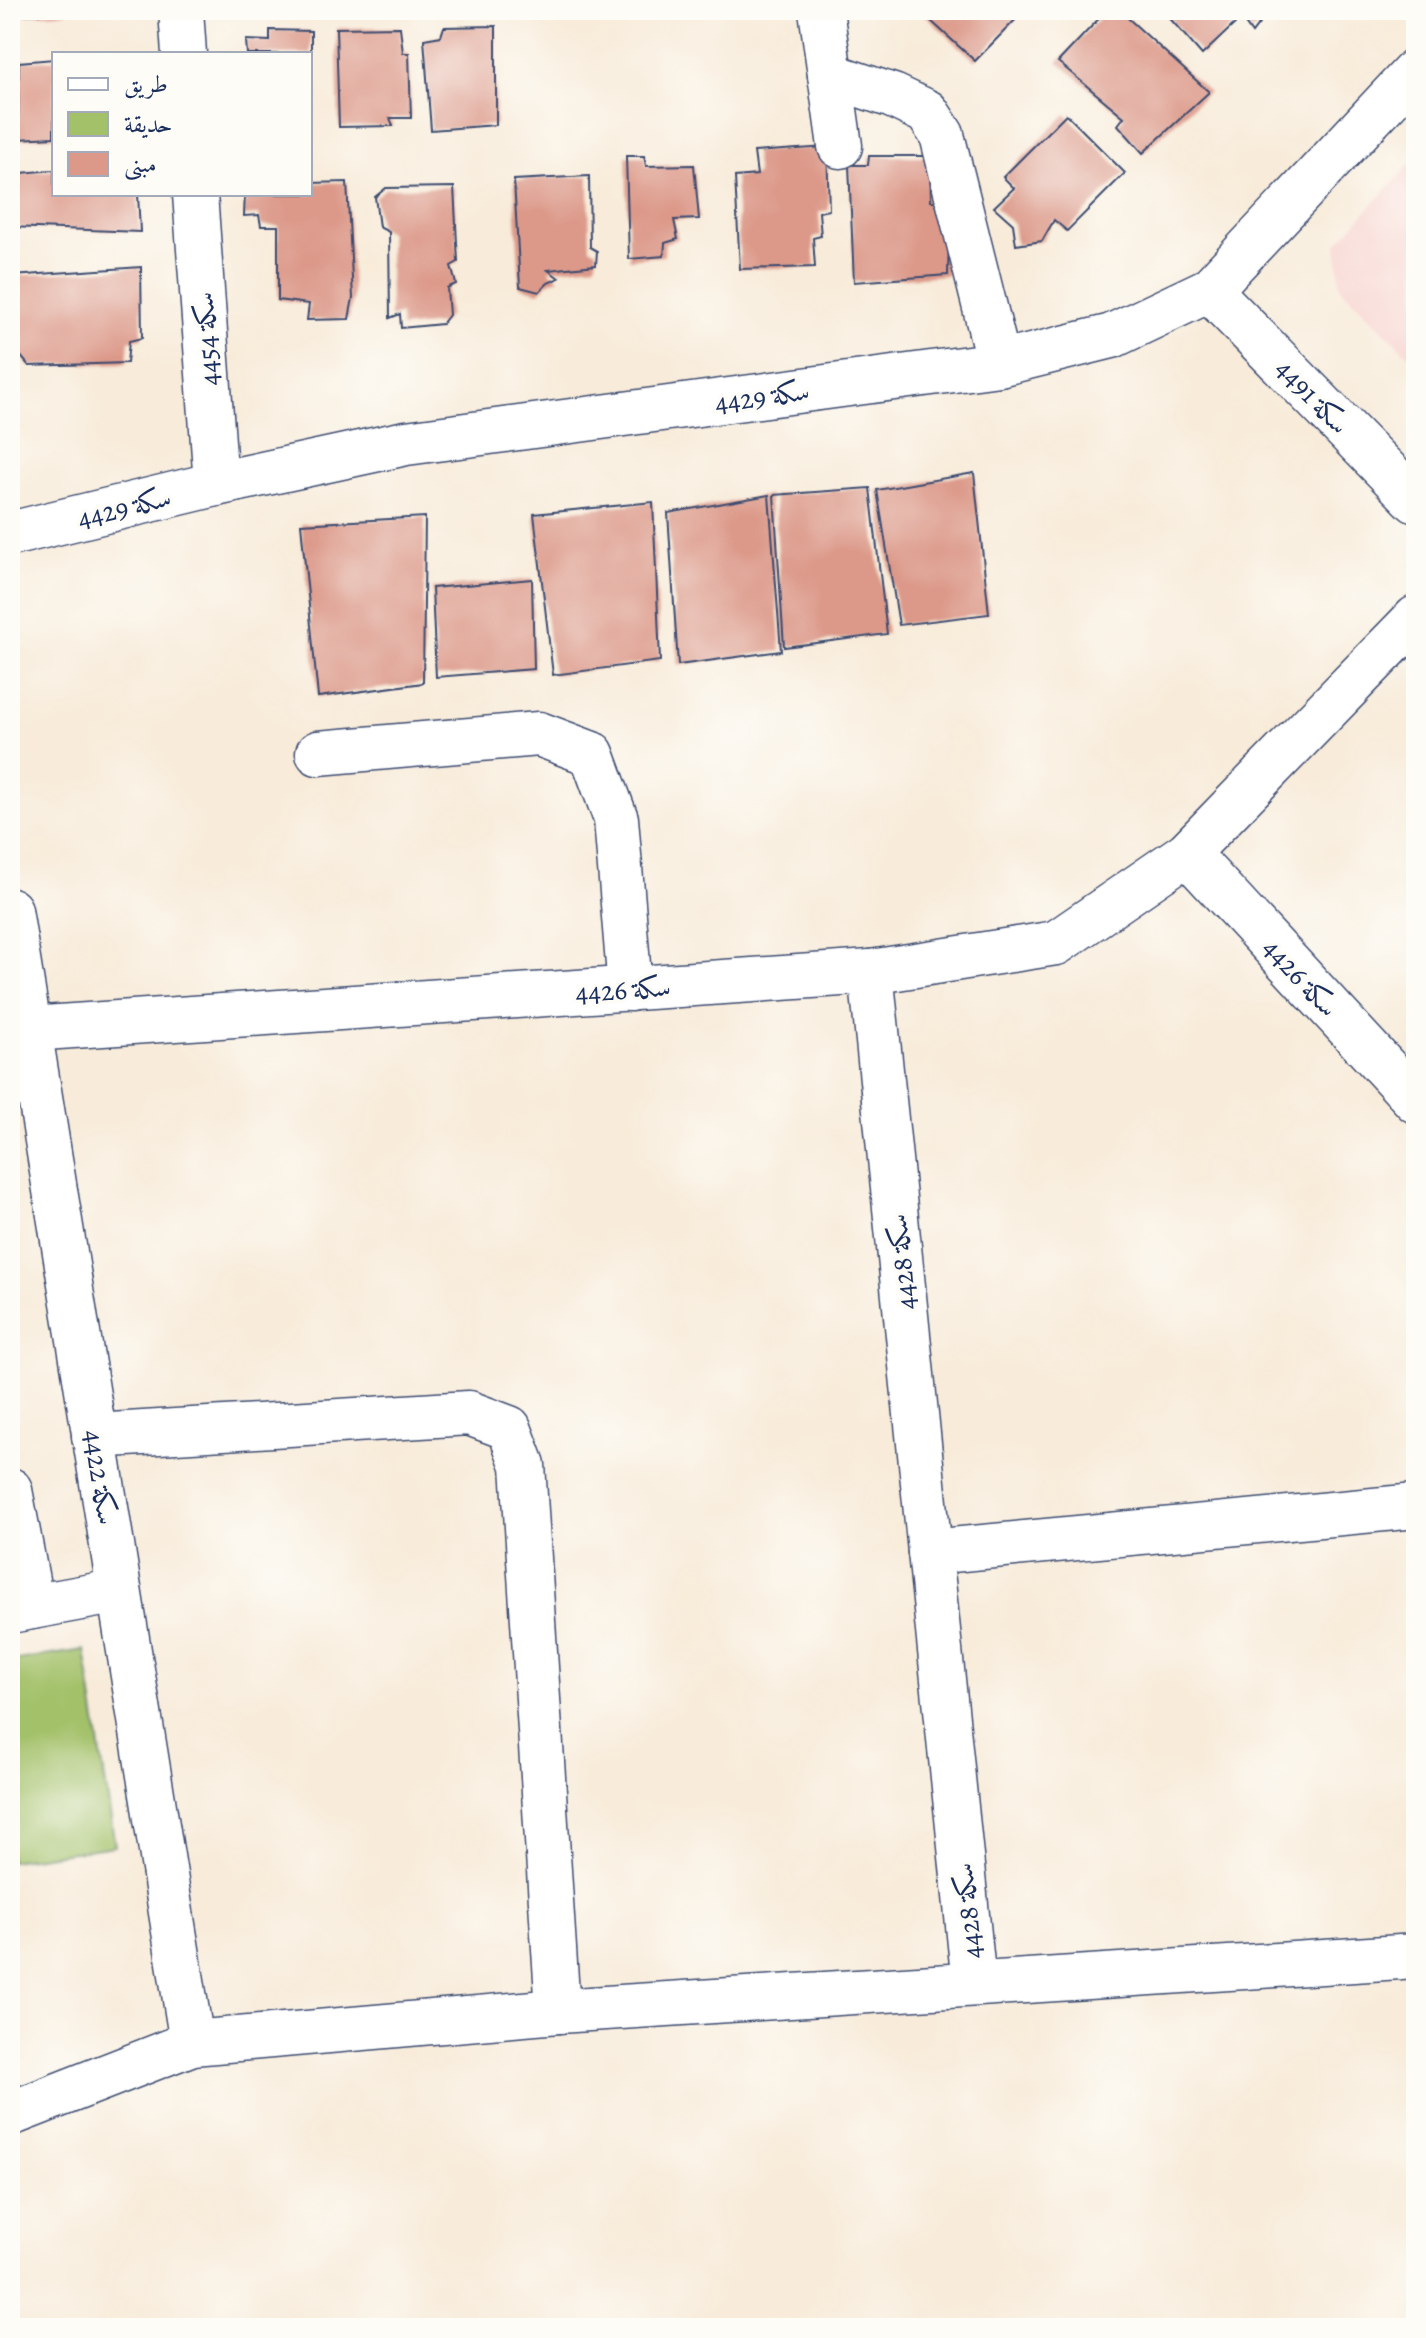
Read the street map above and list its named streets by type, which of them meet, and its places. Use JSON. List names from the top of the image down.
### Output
{
  "streets": {
    "street": [
      "سكة 4454",
      "سكة 4429",
      "سكة 4491",
      "سكة 4426",
      "سكة 4428",
      "سكة 4422"
    ]
  },
  "crossings": [
    ["سكة 4454", "سكة 4429"],
    ["سكة 4429", "سكة 4491"],
    ["سكة 4426", "سكة 4428"],
    ["سكة 4426", "سكة 4422"]
  ],
  "legend": ["طريق", "حديقة", "مبنى"]
}
